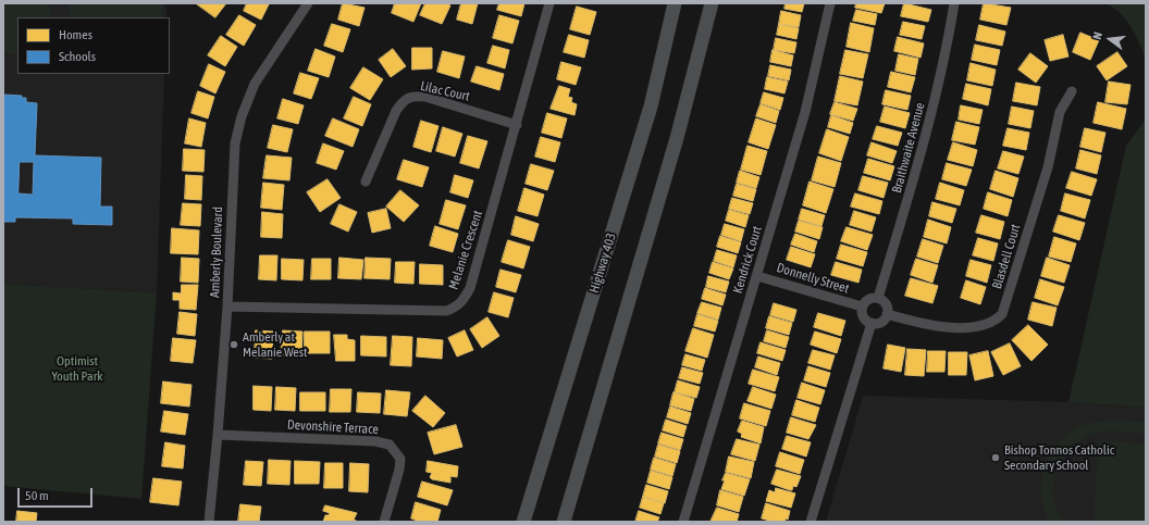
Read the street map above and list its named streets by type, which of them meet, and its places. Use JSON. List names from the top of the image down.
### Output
{
  "streets": {
    "highway": ["Highway 403"],
    "street": [
      "Lilac Court",
      "Braithwaite Avenue",
      "Melanie Crescent",
      "Amberly Boulevard",
      "Blasdell Court",
      "Kendrick Court",
      "Donnelly Street",
      "Devonshire Terrace"
    ]
  },
  "crossings": [
    ["Lilac Court", "Melanie Crescent"],
    ["Braithwaite Avenue", "Blasdell Court"],
    ["Braithwaite Avenue", "Donnelly Street"],
    ["Melanie Crescent", "Amberly Boulevard"],
    ["Amberly Boulevard", "Devonshire Terrace"],
    ["Blasdell Court", "Donnelly Street"],
    ["Kendrick Court", "Donnelly Street"]
  ],
  "parks": ["Optimist Youth Park"],
  "places": ["Amberly at Melanie West", "Bishop Tonnos Catholic Secondary School"],
  "legend": ["Homes", "Schools"],
  "scale_bar": "50 m",
  "north": "left"
}
